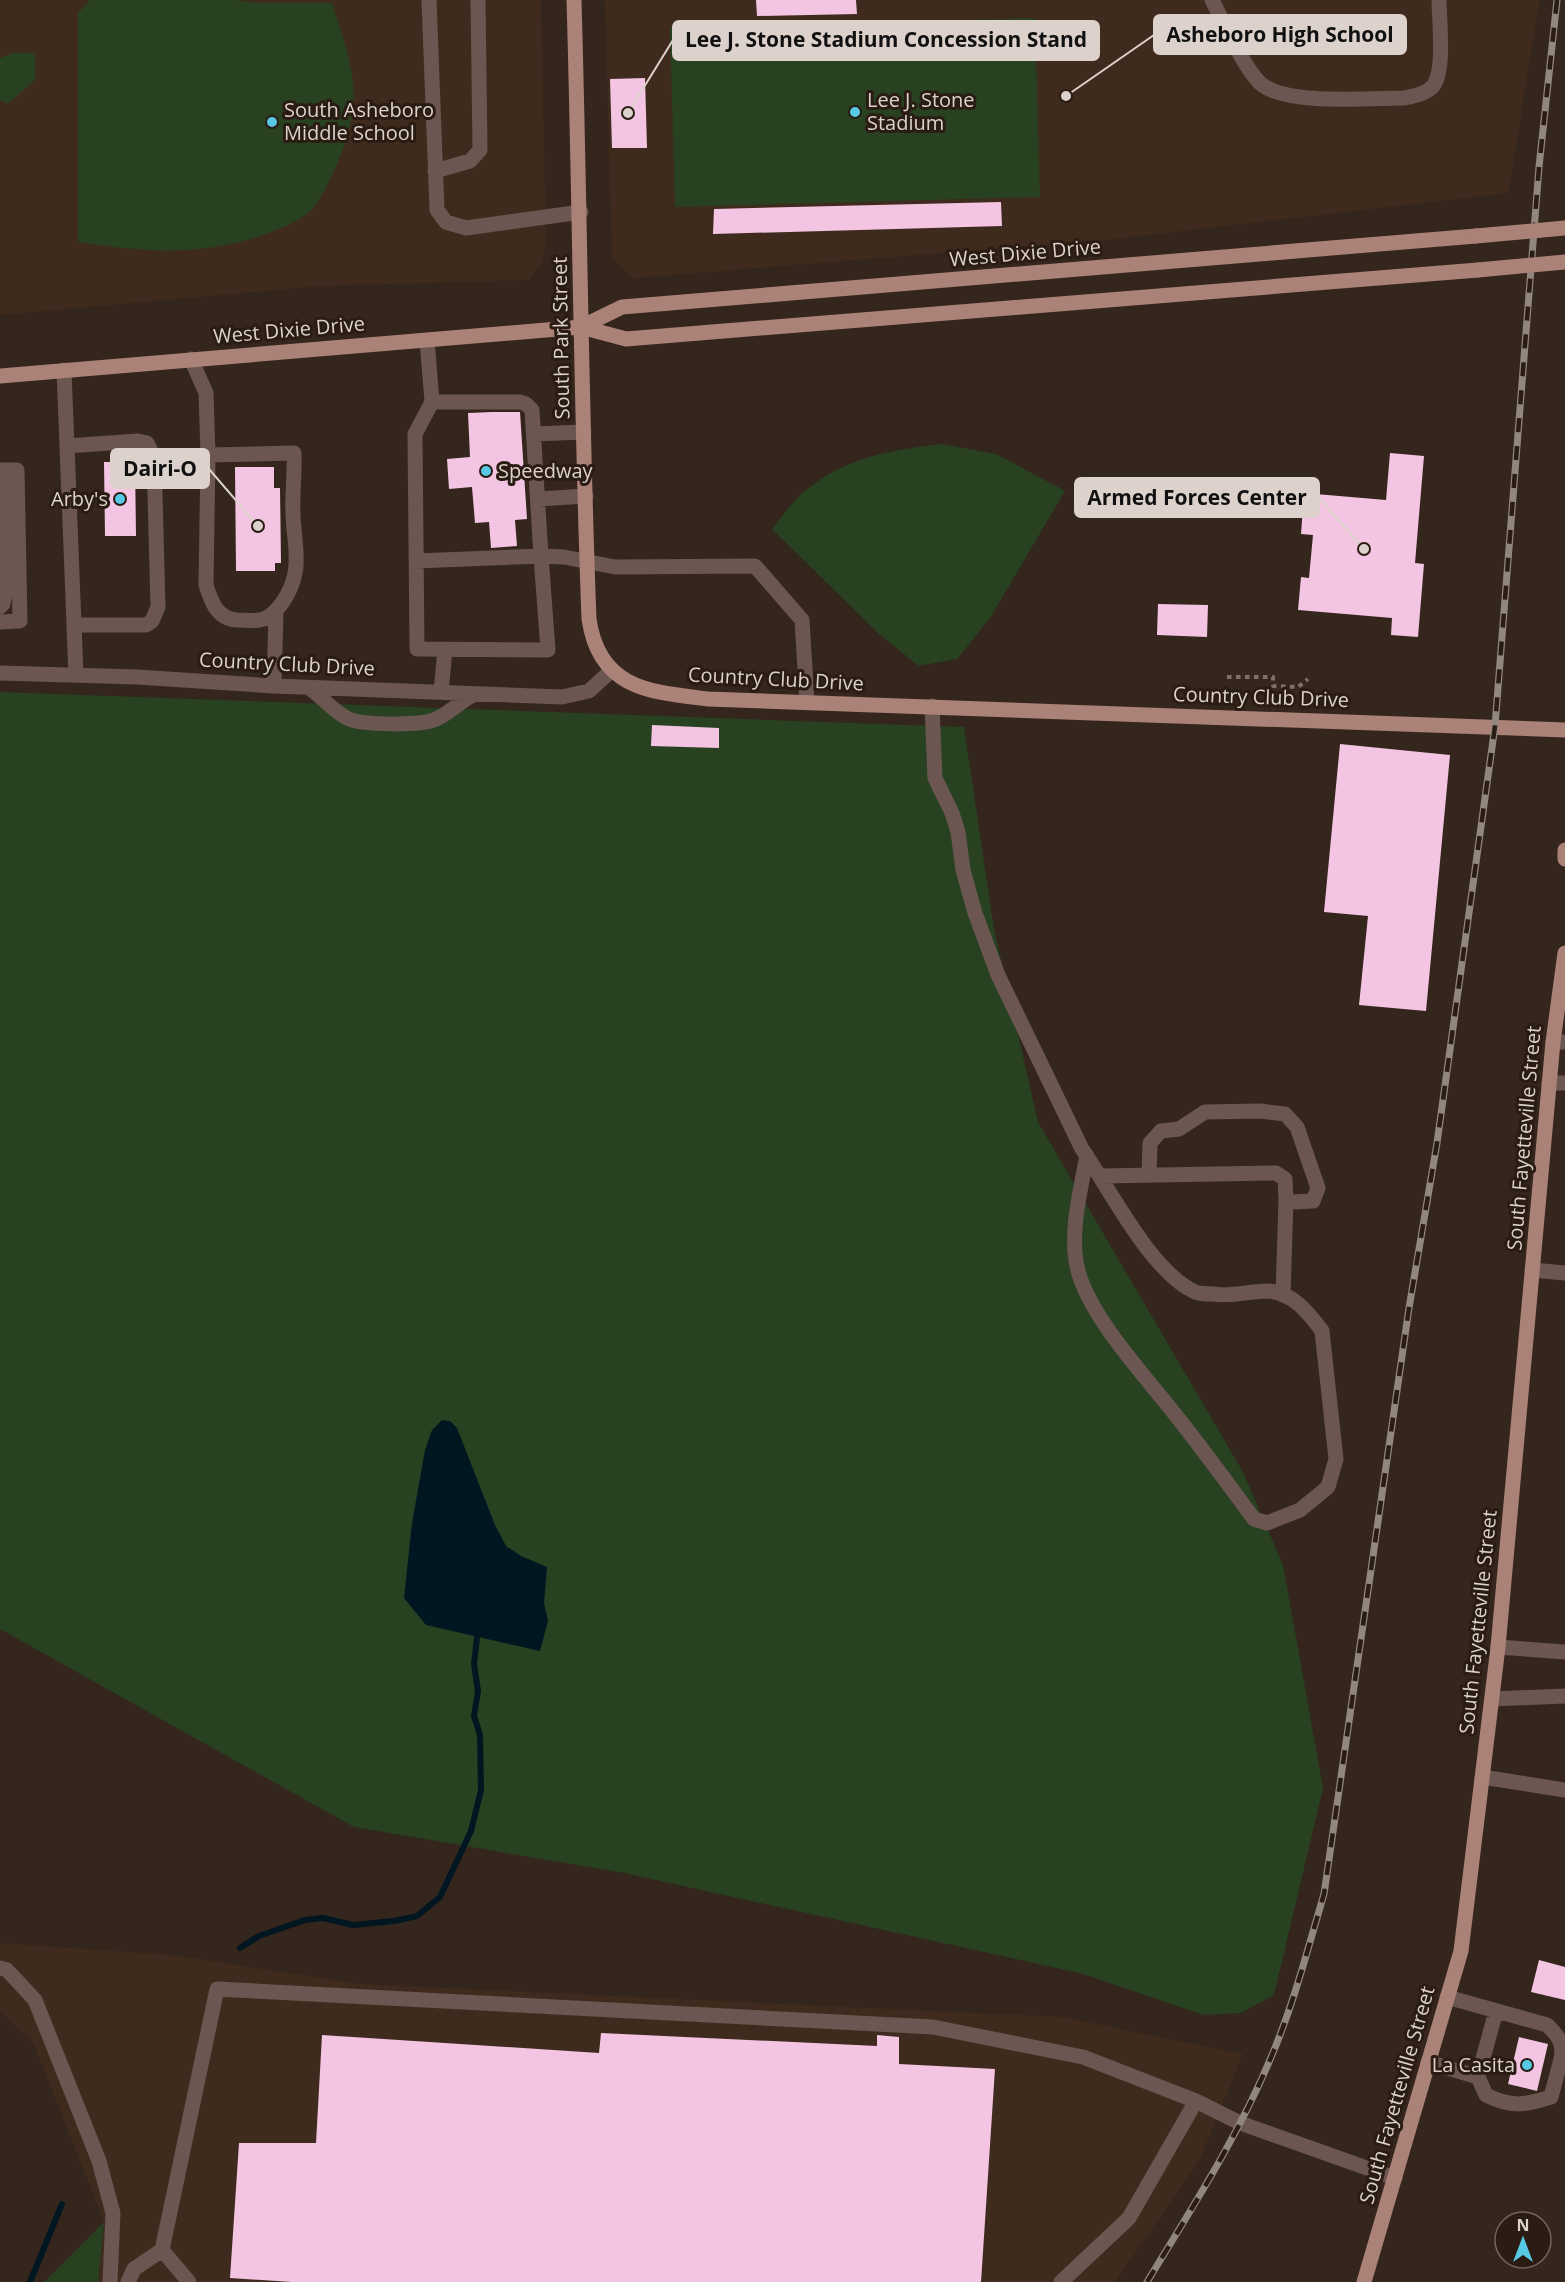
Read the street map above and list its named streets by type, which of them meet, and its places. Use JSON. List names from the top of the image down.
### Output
{
  "streets": {
    "main road": [
      "West Dixie Drive",
      "South Park Street",
      "Country Club Drive",
      "South Fayetteville Street"
    ]
  },
  "crossings": [
    ["West Dixie Drive", "South Park Street"],
    ["South Park Street", "Country Club Drive"]
  ],
  "places": [
    "Asheboro High School",
    "Lee J. Stone Stadium",
    "Lee J. Stone Stadium Concession Stand",
    "South Asheboro Middle School",
    "Speedway",
    "Arby's",
    "Dairi-O",
    "Armed Forces Center",
    "La Casita"
  ],
  "north": "top"
}
